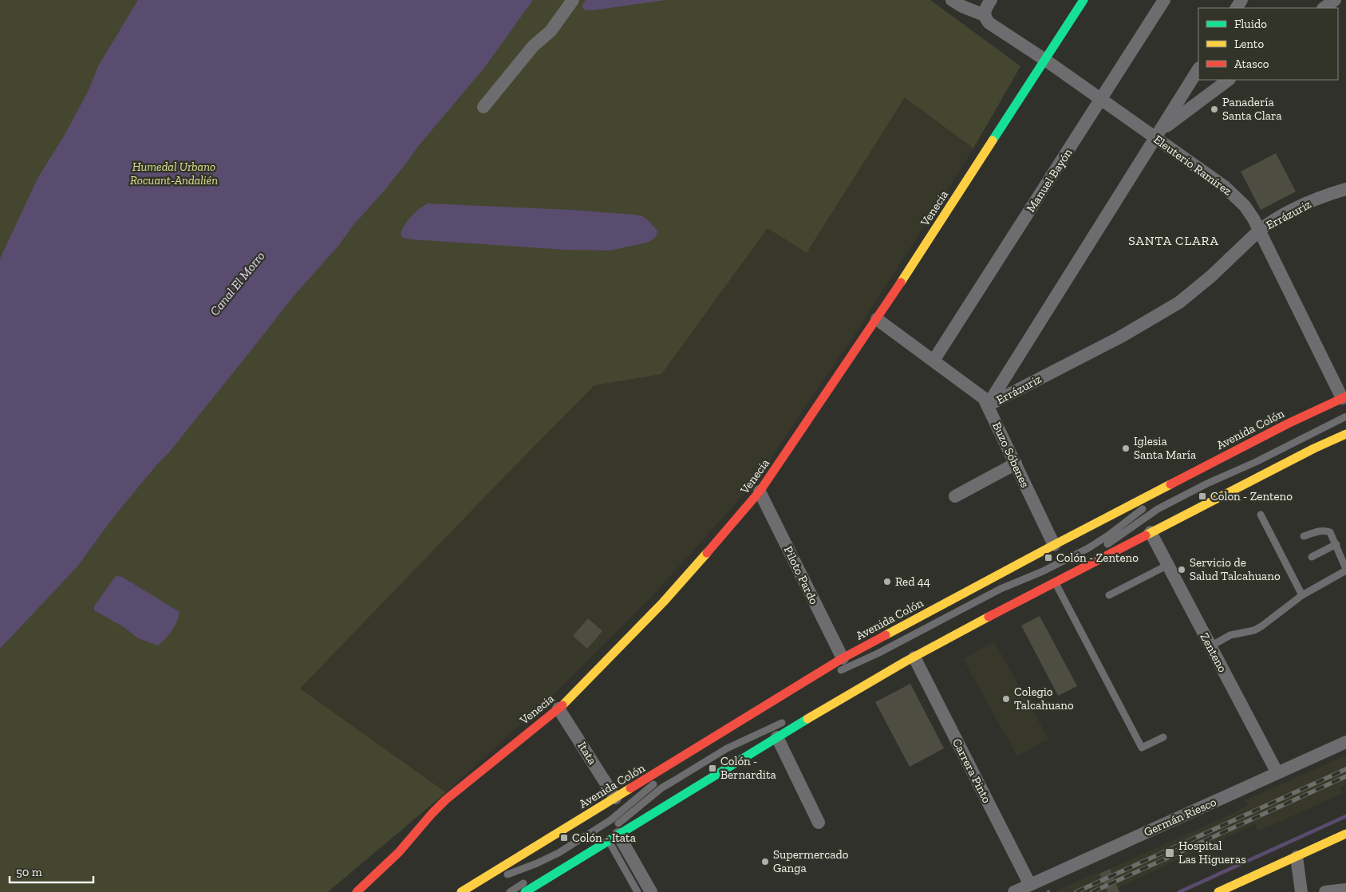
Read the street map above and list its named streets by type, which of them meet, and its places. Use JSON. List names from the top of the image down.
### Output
{
  "streets": {
    "main road": ["Venecia", "Avenida Colón"],
    "street": [
      "Eleuterio Ramírez",
      "Manuel Bayón",
      "Errázuriz",
      "Buzo Sóbenes",
      "Piloto Pardo",
      "Zenteno",
      "Itata",
      "Carrera Pinto",
      "Germán Riesco"
    ]
  },
  "crossings": [
    ["Eleuterio Ramírez", "Manuel Bayón"],
    ["Eleuterio Ramírez", "Venecia"],
    ["Eleuterio Ramírez", "Errázuriz"],
    ["Eleuterio Ramírez", "Avenida Colón"],
    ["Manuel Bayón", "Buzo Sóbenes"],
    ["Venecia", "Buzo Sóbenes"],
    ["Venecia", "Piloto Pardo"],
    ["Venecia", "Itata"],
    ["Errázuriz", "Buzo Sóbenes"],
    ["Avenida Colón", "Buzo Sóbenes"],
    ["Avenida Colón", "Piloto Pardo"],
    ["Avenida Colón", "Itata"],
    ["Zenteno", "Germán Riesco"],
    ["Carrera Pinto", "Germán Riesco"]
  ],
  "districts": ["SANTA CLARA"],
  "water": ["Canal El Morro"],
  "parks": ["Humedal Urbano Rocuant-Andalién"],
  "places": {
    "other": [
      "Panadería Santa Clara",
      "Iglesia Santa María",
      "Servicio de Salud Talcahuano",
      "Red 44",
      "Colegio Talcahuano",
      "Supermercado Ganga"
    ],
    "transit": [
      "Colon - Zenteno",
      "Colón - Zenteno",
      "Colón - Bernardita",
      "Colón - Itata",
      "Hospital Las Higueras"
    ]
  },
  "legend": ["Fluido", "Lento", "Atasco"],
  "scale_bar": "50 m"
}
